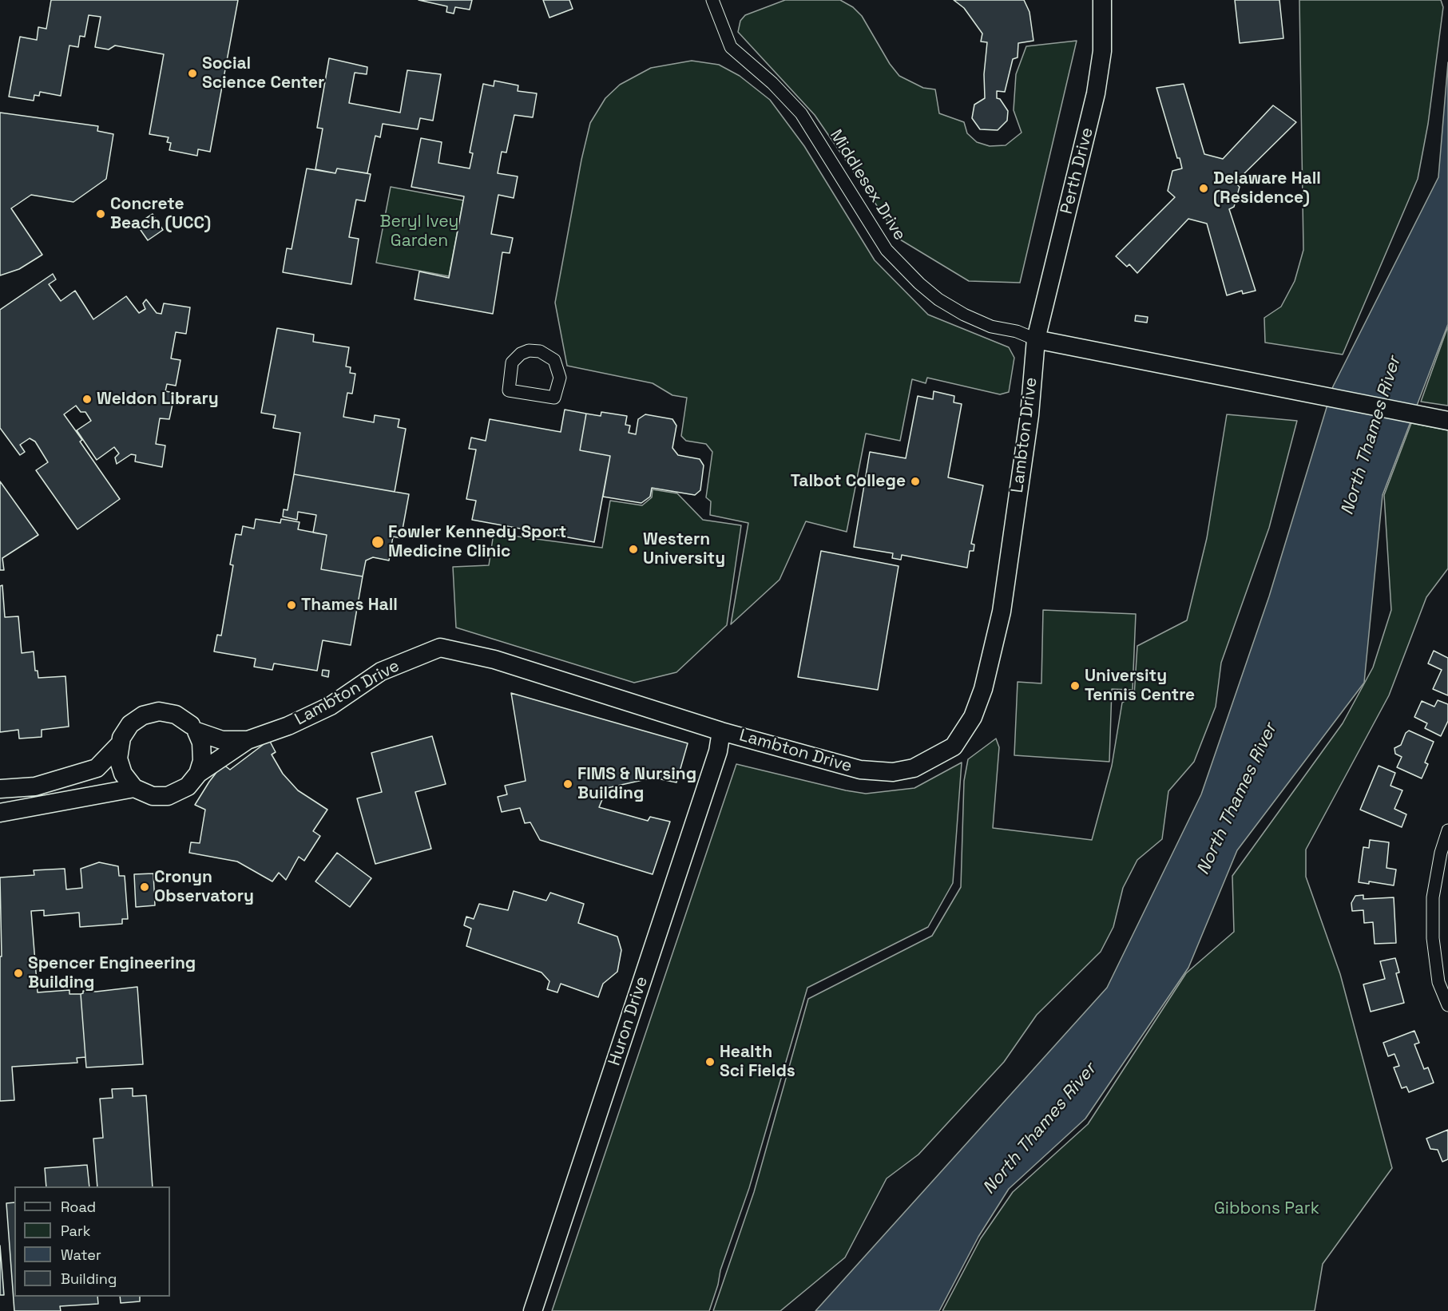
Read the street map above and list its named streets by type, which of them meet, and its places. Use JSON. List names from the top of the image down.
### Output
{
  "streets": {
    "street": [
      "Perth Drive",
      "Middlesex Drive",
      "Lambton Drive",
      "Huron Drive"
    ]
  },
  "crossings": [
    ["Perth Drive", "Middlesex Drive"],
    ["Perth Drive", "Lambton Drive"],
    ["Middlesex Drive", "Lambton Drive"],
    ["Lambton Drive", "Huron Drive"]
  ],
  "water": ["North Thames River"],
  "parks": ["Beryl Ivey Garden", "Gibbons Park"],
  "places": [
    "Social Science Center",
    "Delaware Hall (Residence)",
    "Concrete Beach (UCC)",
    "Weldon Library",
    "Talbot College",
    "Fowler Kennedy Sport Medicine Clinic",
    "Western University",
    "Thames Hall",
    "University Tennis Centre",
    "FIMS & Nursing Building",
    "Cronyn Observatory",
    "Spencer Engineering Building",
    "Health Sci Fields"
  ],
  "legend": [
    "Road",
    "Park",
    "Water",
    "Building"
  ]
}
